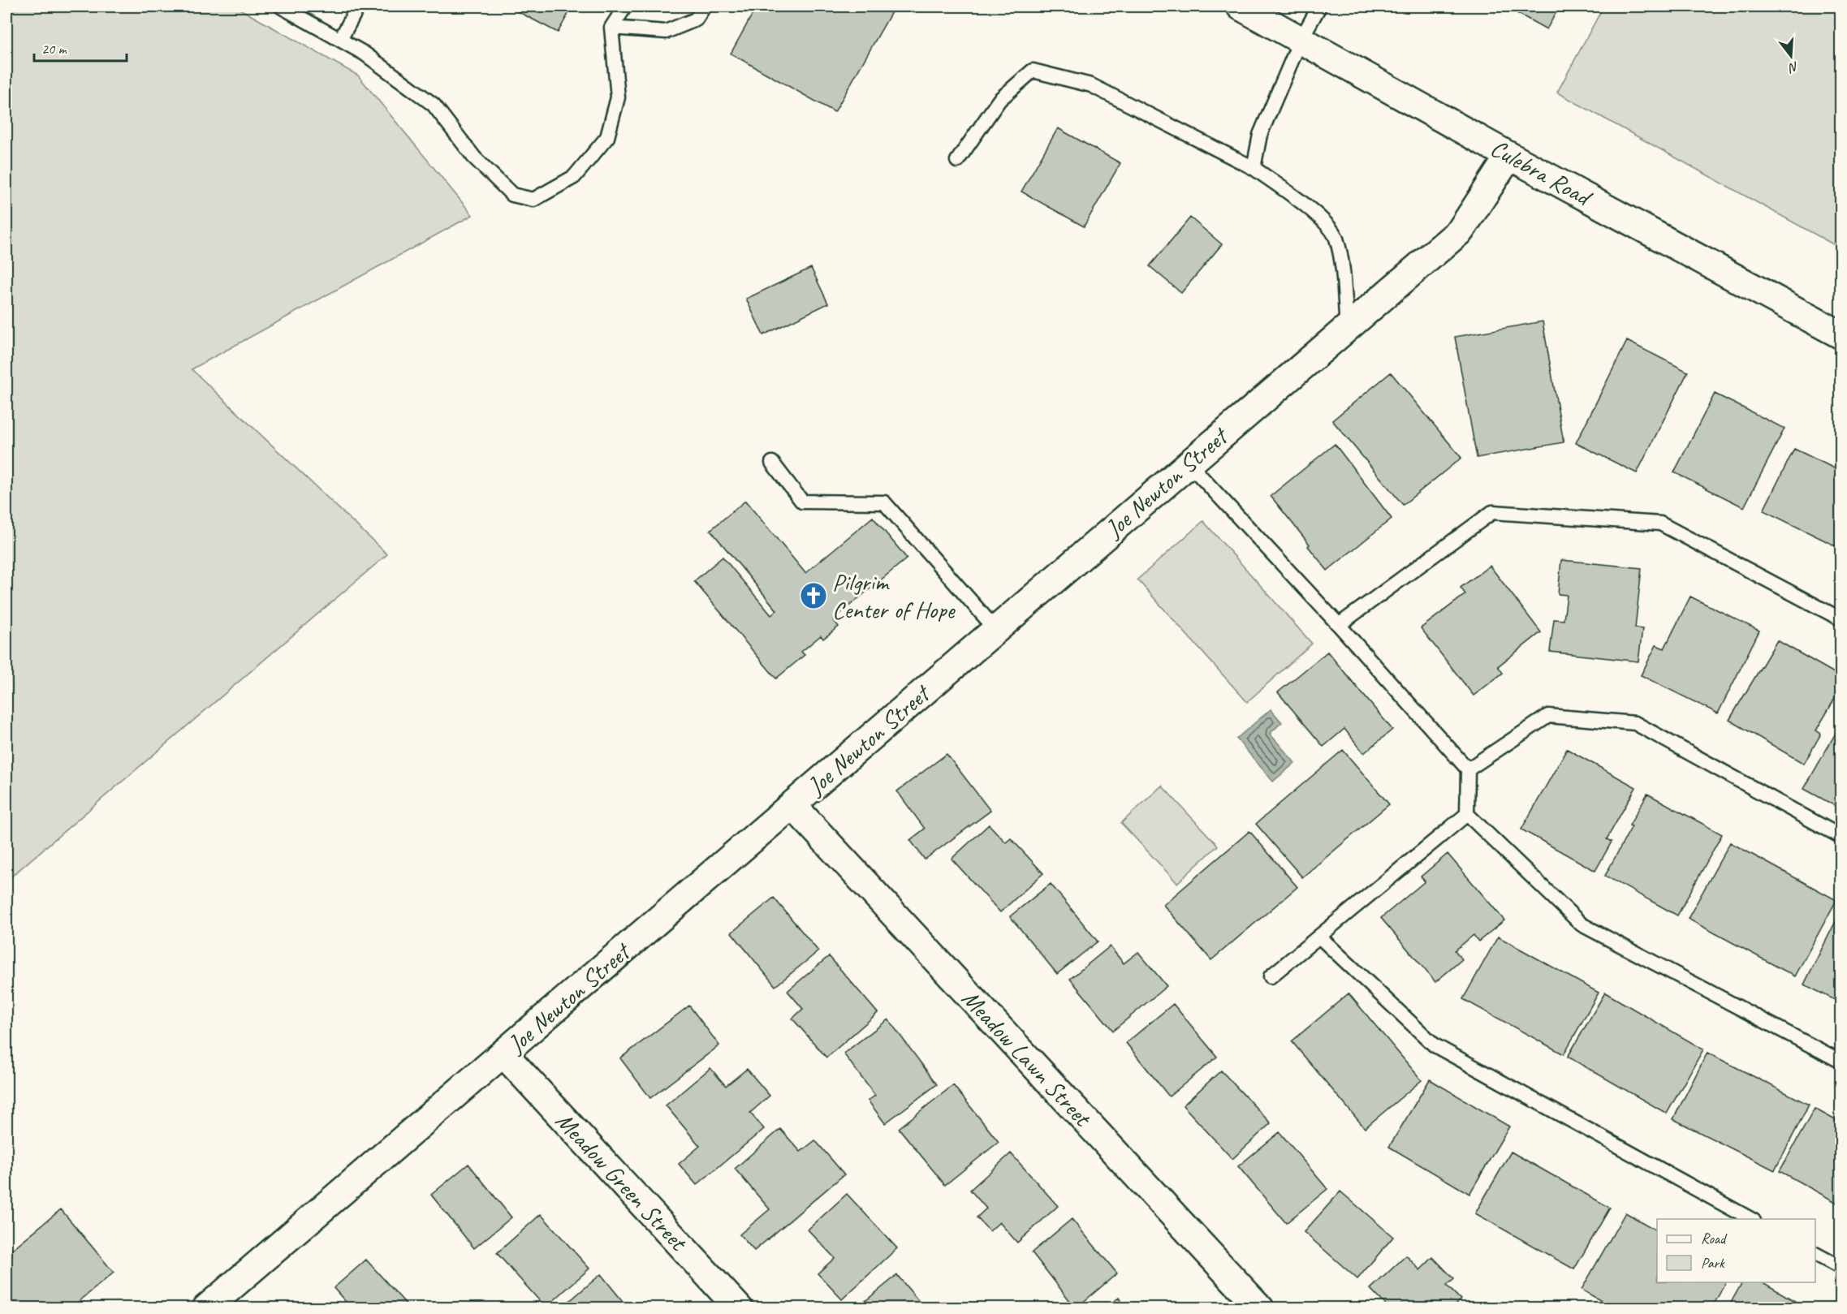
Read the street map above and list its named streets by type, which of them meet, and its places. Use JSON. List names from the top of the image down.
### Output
{
  "streets": {
    "street": [
      "Culebra Road",
      "Joe Newton Street",
      "Meadow Lawn Street",
      "Meadow Green Street"
    ]
  },
  "crossings": [
    ["Culebra Road", "Joe Newton Street"],
    ["Joe Newton Street", "Meadow Lawn Street"],
    ["Joe Newton Street", "Meadow Green Street"]
  ],
  "places": {
    "church": ["Pilgrim Center of Hope"]
  },
  "legend": ["Road", "Park"],
  "scale_bar": "20 m",
  "north": "bottom"
}
